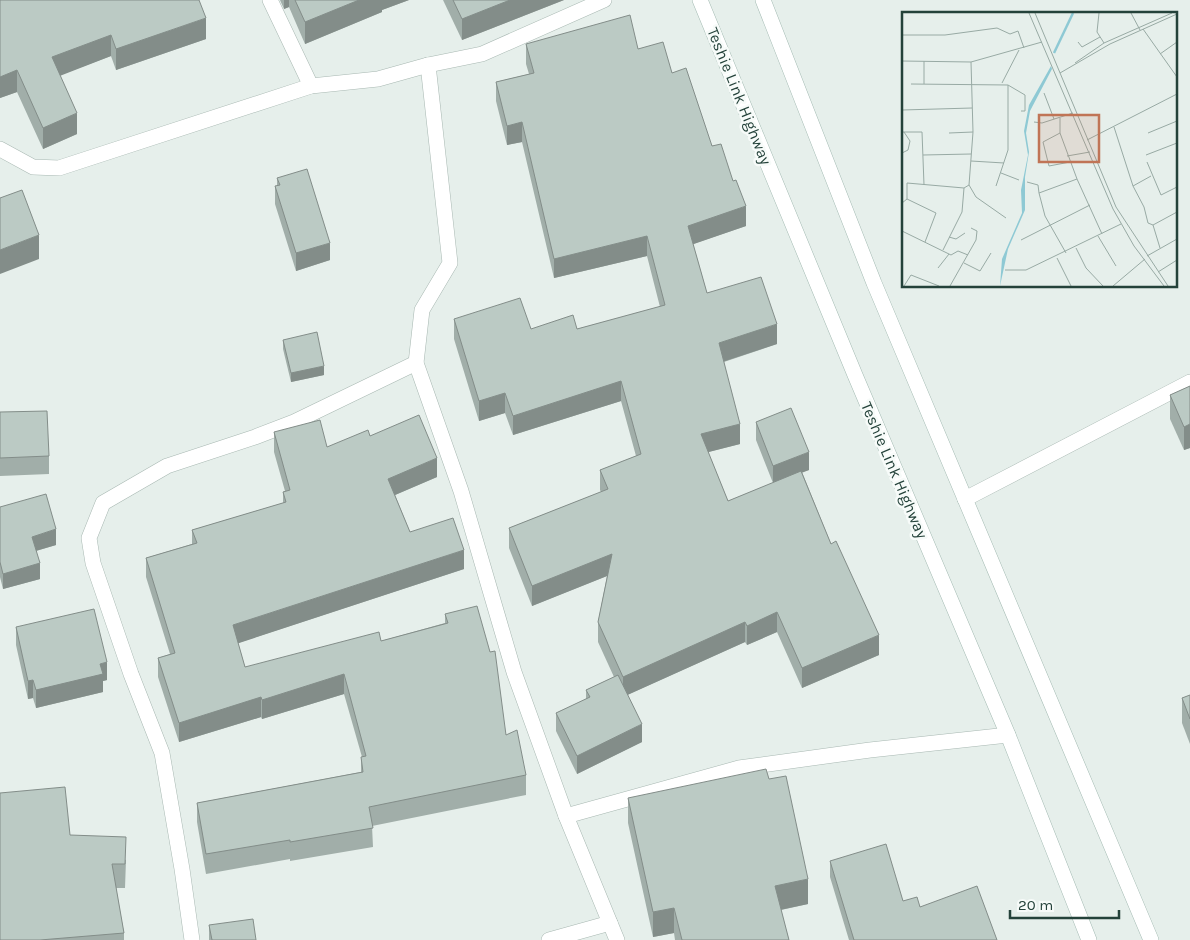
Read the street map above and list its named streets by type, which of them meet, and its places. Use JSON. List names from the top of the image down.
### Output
{
  "streets": {
    "street": ["Teshie Link Highway"]
  },
  "scale_bar": "20 m"
}
